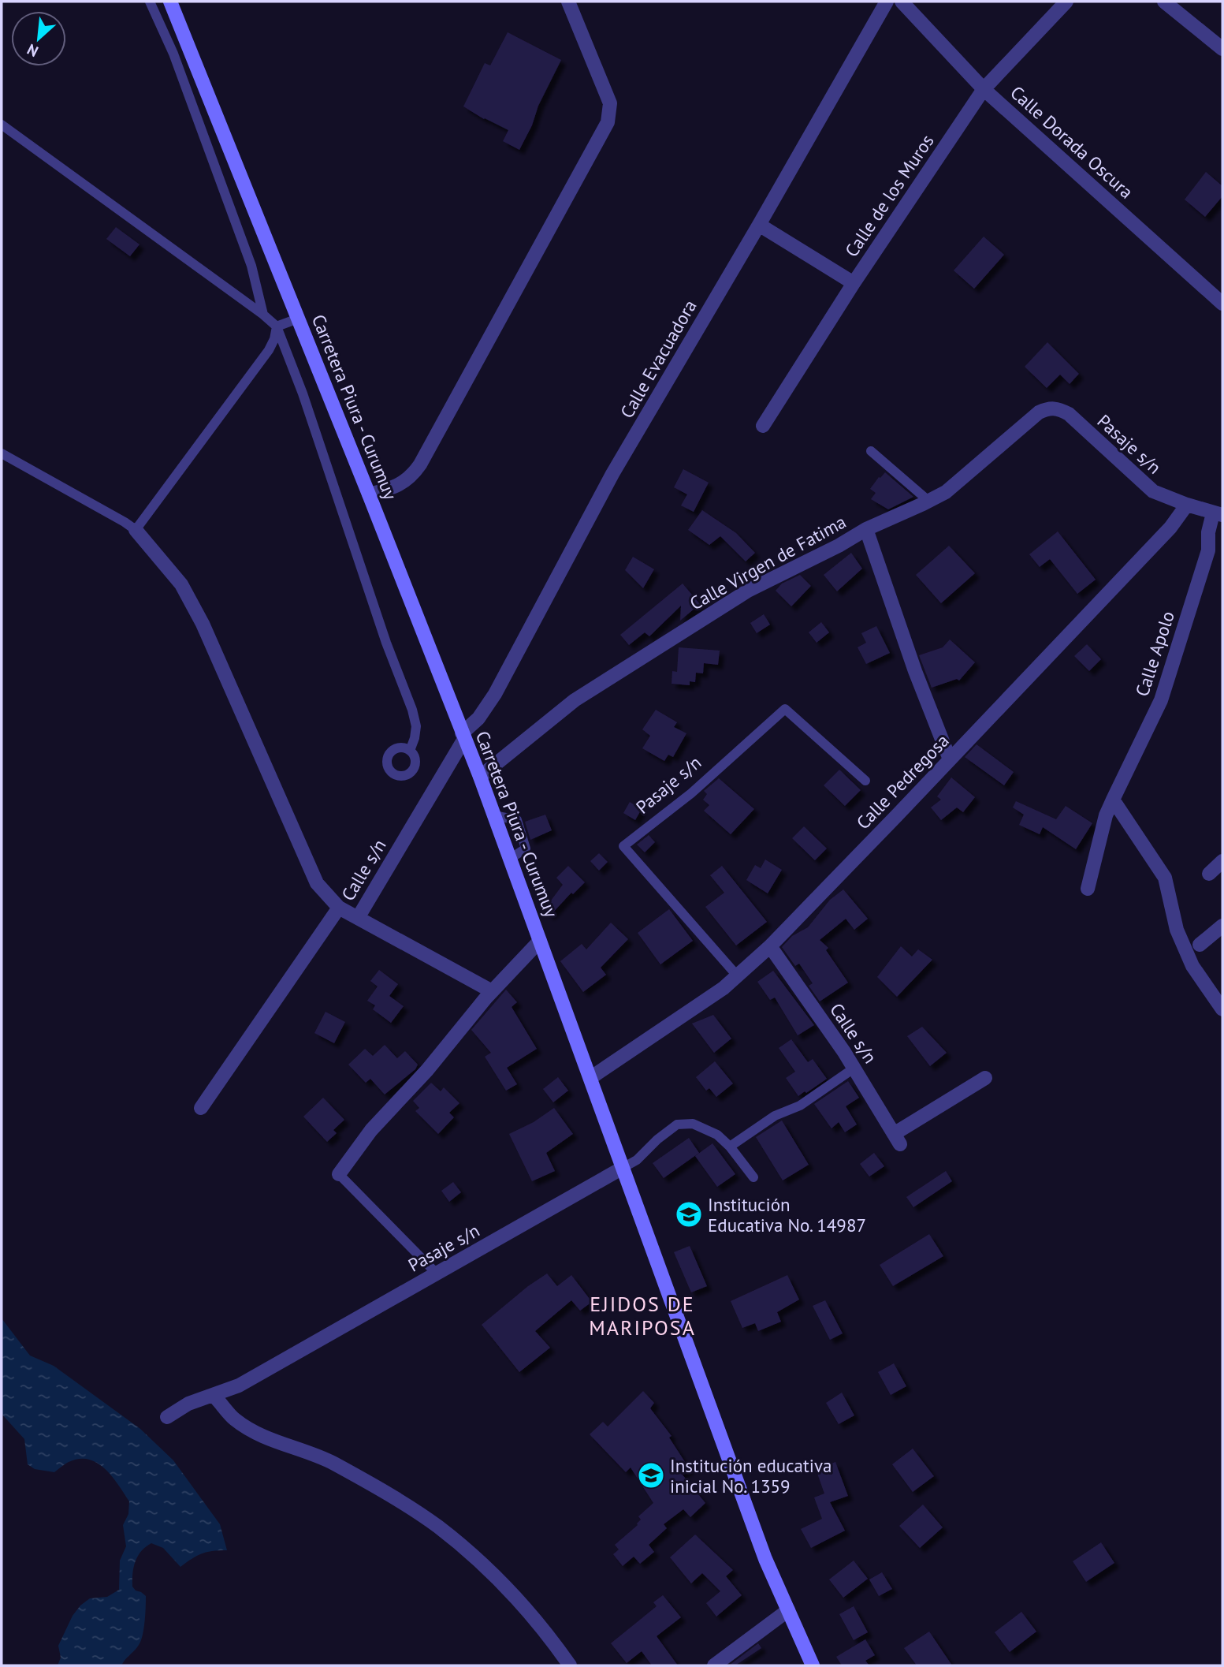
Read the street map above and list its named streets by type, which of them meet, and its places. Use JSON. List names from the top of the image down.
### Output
{
  "streets": {
    "main road": ["Carretera Piura - Curumuy"],
    "street": [
      "Calle Dorada Oscura",
      "Calle de los Muros",
      "Calle Evacuadora",
      "Pasaje s/n",
      "Calle Virgen de Fatima",
      "Calle Apolo",
      "Calle Pedregosa",
      "Calle s/n"
    ]
  },
  "crossings": [
    ["Calle Dorada Oscura", "Calle de los Muros"],
    ["Calle Evacuadora", "Carretera Piura - Curumuy"],
    ["Calle Evacuadora", "Calle s/n"],
    ["Carretera Piura - Curumuy", "Pasaje s/n"],
    ["Carretera Piura - Curumuy", "Calle Virgen de Fatima"],
    ["Carretera Piura - Curumuy", "Calle Pedregosa"],
    ["Carretera Piura - Curumuy", "Calle s/n"],
    ["Pasaje s/n", "Calle Virgen de Fatima"],
    ["Pasaje s/n", "Calle Pedregosa"],
    ["Calle Pedregosa", "Calle s/n"]
  ],
  "districts": ["EJIDOS DE MARIPOSA"],
  "places": {
    "school or university": ["Institución Educativa No. 14987", "Institución educativa inicial No. 1359"]
  },
  "north": "bottom left"
}
